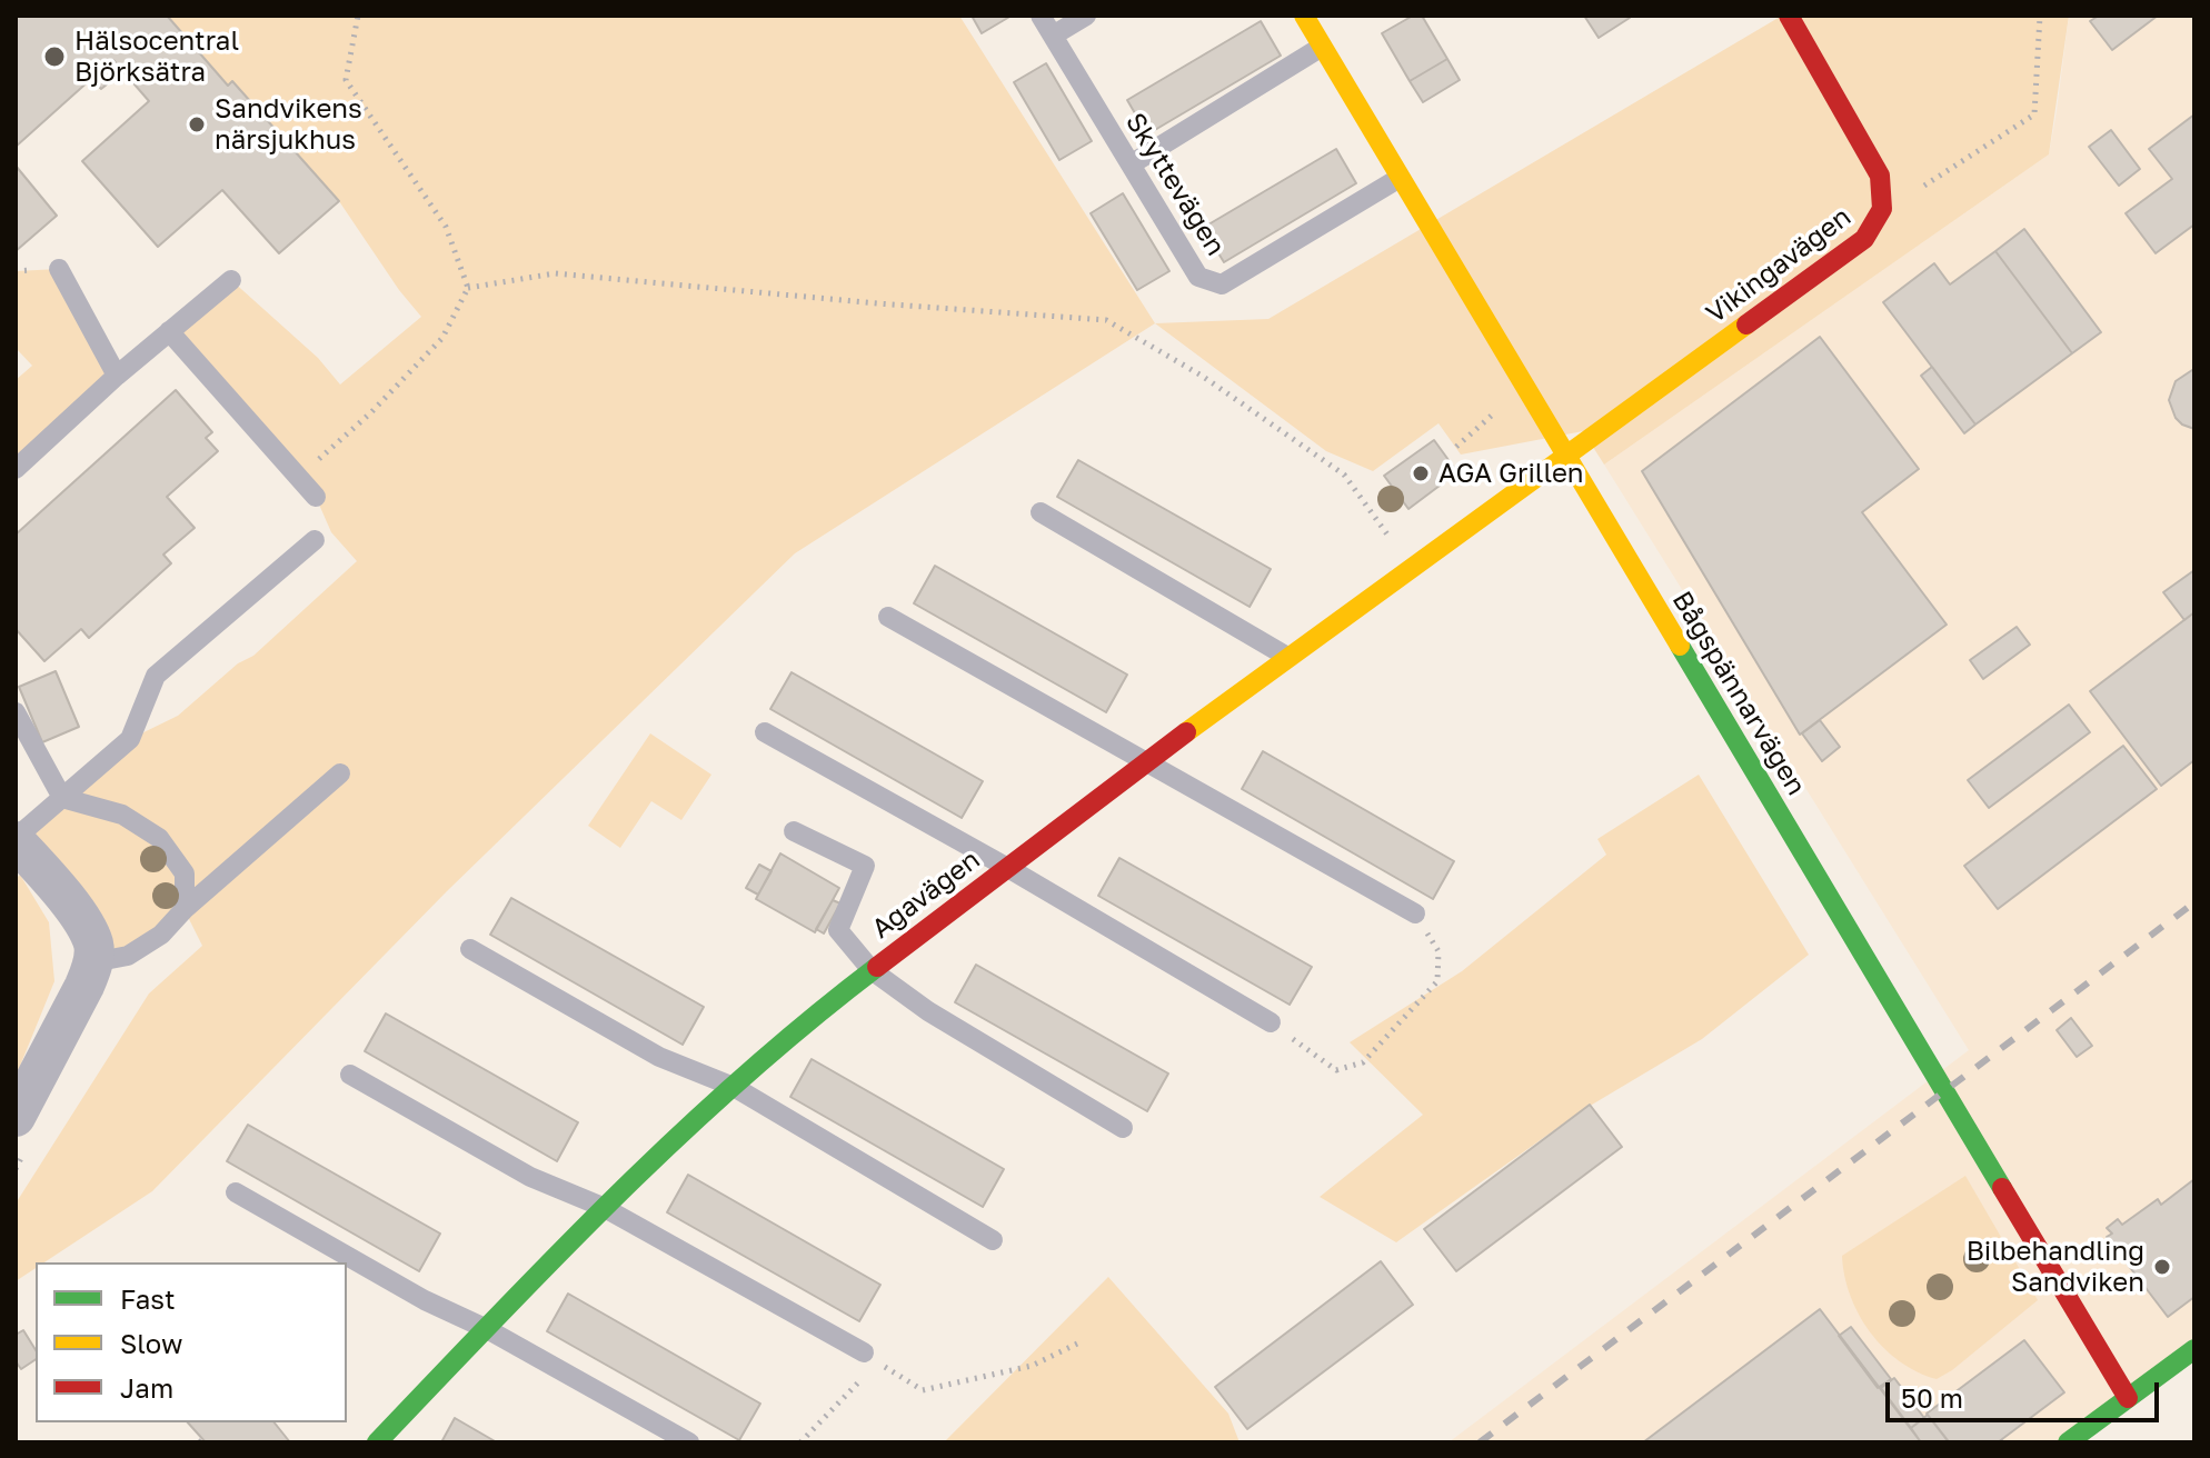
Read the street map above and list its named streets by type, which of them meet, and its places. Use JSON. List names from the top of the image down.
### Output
{
  "streets": {
    "street": ["Vikingavägen", "Bågspännarvägen", "Agavägen"],
    "lane": ["Skyttevägen"]
  },
  "crossings": [
    ["Skyttevägen", "Bågspännarvägen"],
    ["Vikingavägen", "Bågspännarvägen"],
    ["Vikingavägen", "Agavägen"],
    ["Bågspännarvägen", "Agavägen"]
  ],
  "places": [
    "Hälsocentral Björksätra",
    "Sandvikens närsjukhus",
    "AGA Grillen",
    "Bilbehandling Sandviken"
  ],
  "legend": ["Fast", "Slow", "Jam"],
  "scale_bar": "50 m"
}
